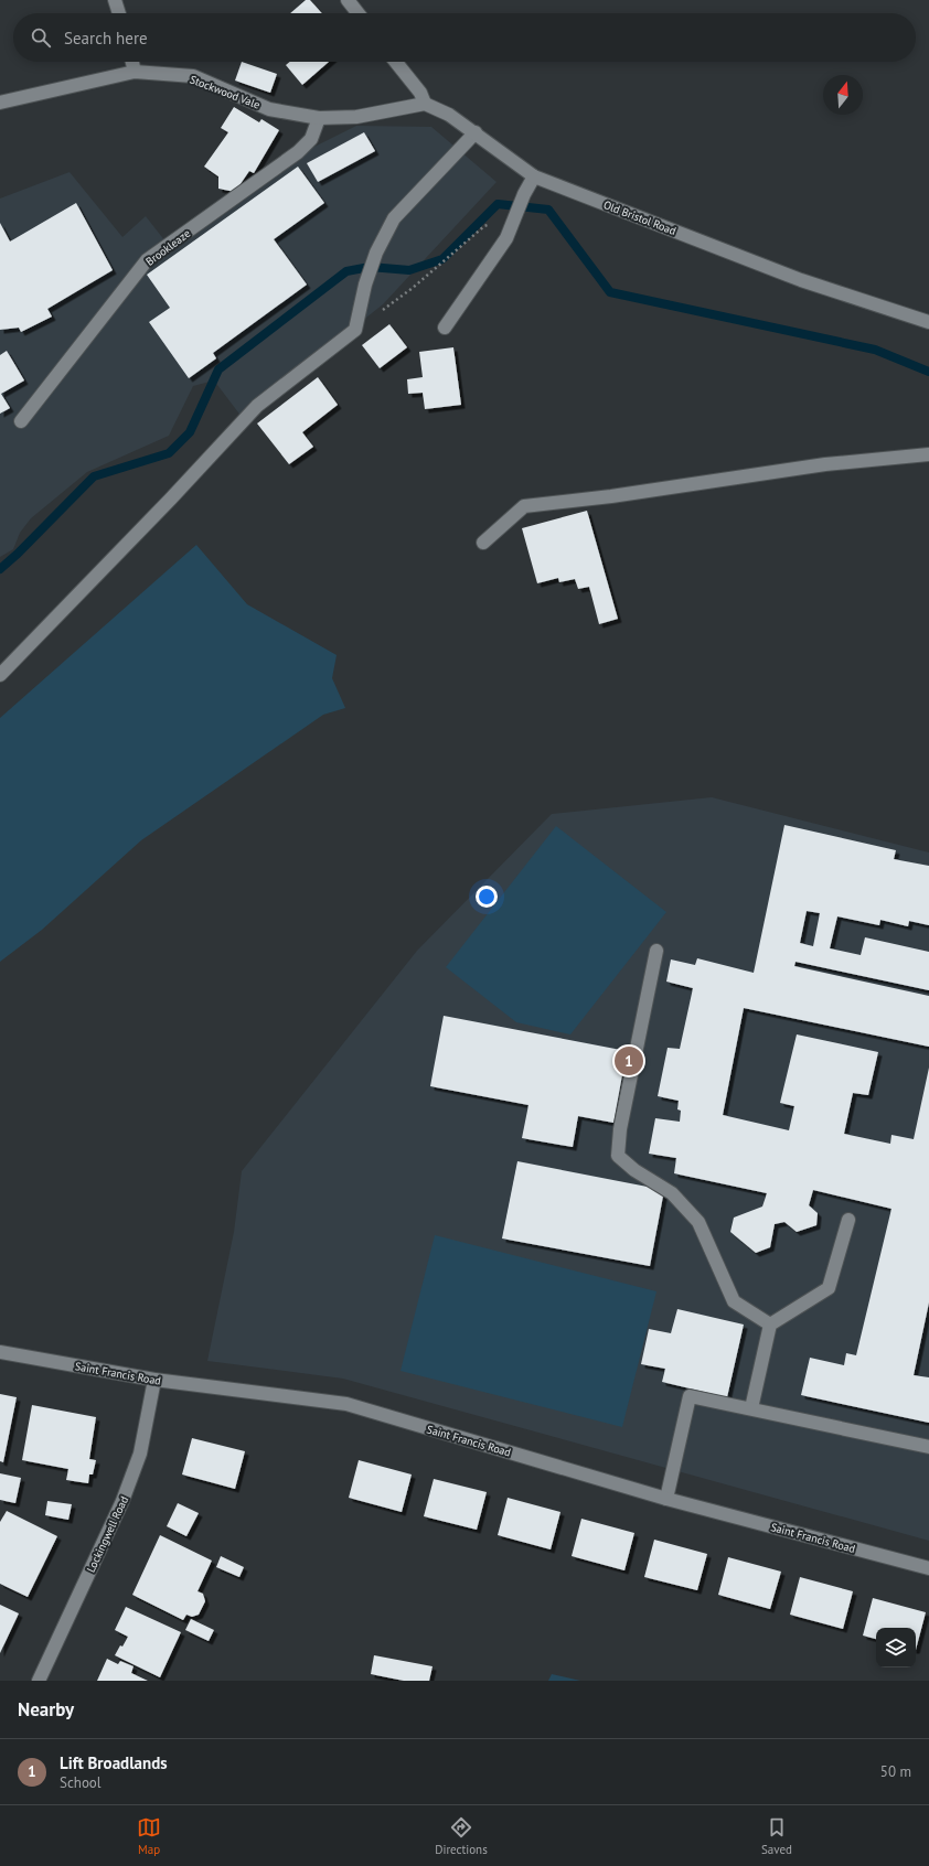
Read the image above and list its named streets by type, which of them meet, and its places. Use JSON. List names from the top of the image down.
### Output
{
  "streets": {
    "street": [
      "Stockwood Vale",
      "Old Bristol Road",
      "Brookleaze",
      "Saint Francis Road",
      "Lockingwell Road"
    ]
  },
  "crossings": [
    ["Stockwood Vale", "Old Bristol Road"],
    ["Stockwood Vale", "Brookleaze"],
    ["Saint Francis Road", "Lockingwell Road"]
  ],
  "north": "top",
  "page": {
    "search": "Search here",
    "pins": "1",
    "heading": "Nearby",
    "list": [
      {
        "mark": "1",
        "name": "Lift Broadlands",
        "note": "School",
        "value": "50 m"
      }
    ],
    "nav": ["Map", "Directions", "Saved"]
  }
}
